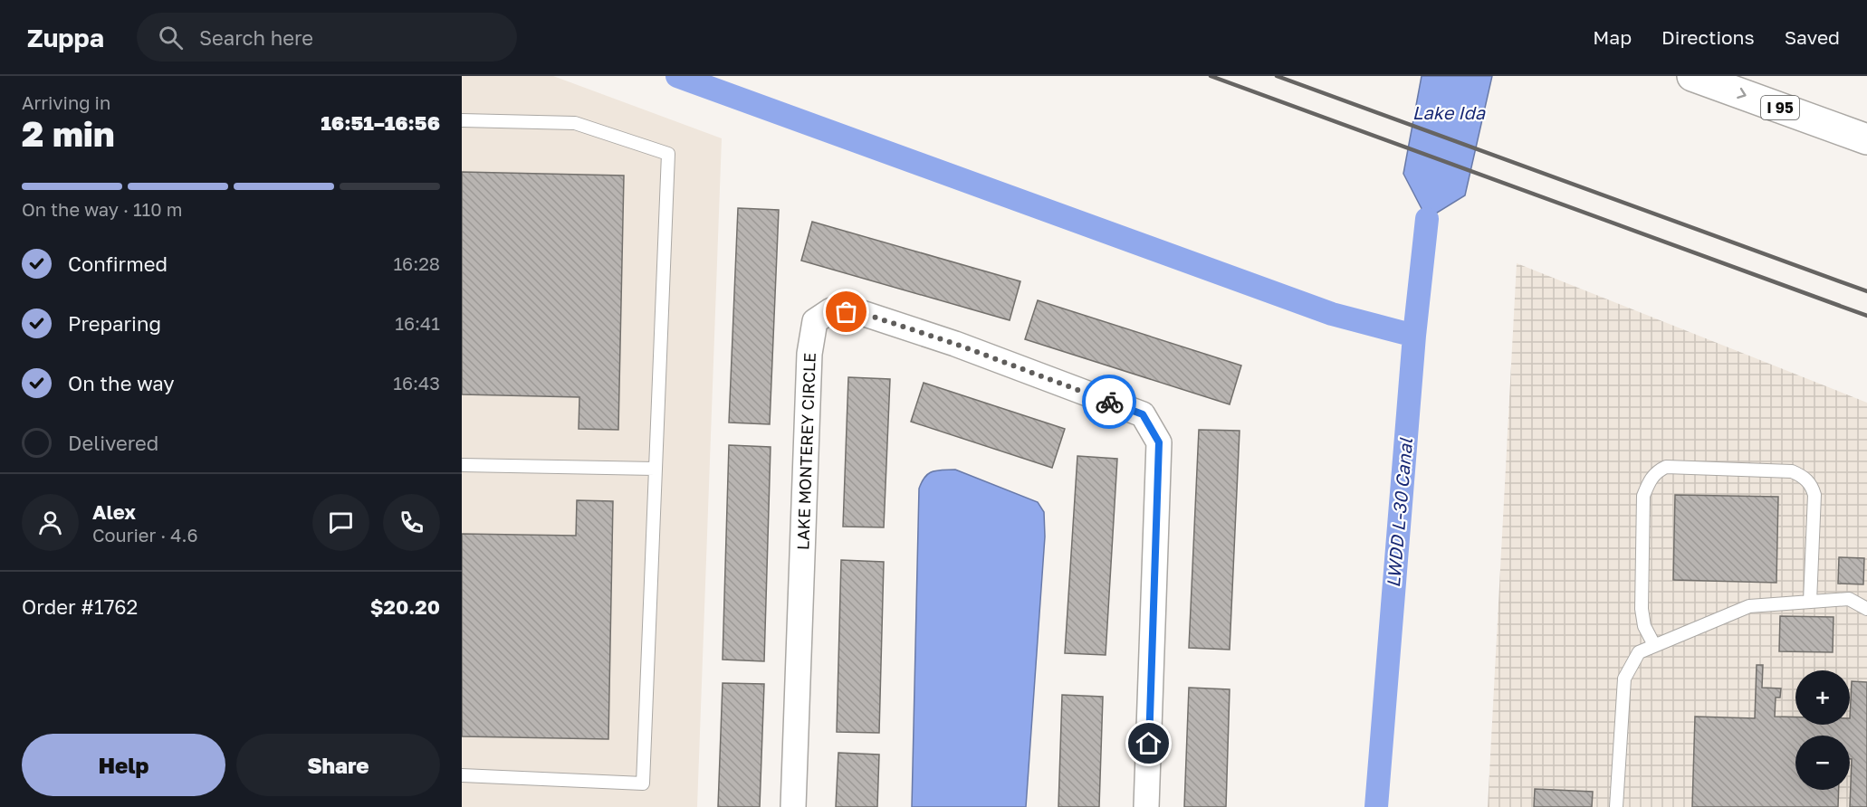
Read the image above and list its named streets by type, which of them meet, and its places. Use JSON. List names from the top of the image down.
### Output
{
  "streets": {
    "highway": ["I 95"],
    "street": ["LAKE MONTEREY CIRCLE"]
  },
  "water": ["Lake Ida", "LWDD L-30 Canal"],
  "page": {
    "header": "Zuppa",
    "search": "Search here",
    "nav": ["Map", "Directions", "Saved"],
    "heading": ["2 min", "Arriving in", "16:51–16:56"],
    "panel": [
      "Alex",
      "Courier · 4.6",
      "Order #1762",
      "$20.20"
    ],
    "bar": "On the way · 110 m",
    "list": [
      ["Confirmed", "16:28"],
      ["Preparing", "16:41"],
      ["On the way", "16:43"],
      "Delivered"
    ],
    "map_buttons": ["+", "−"],
    "buttons": ["Help", "Share"]
  }
}
